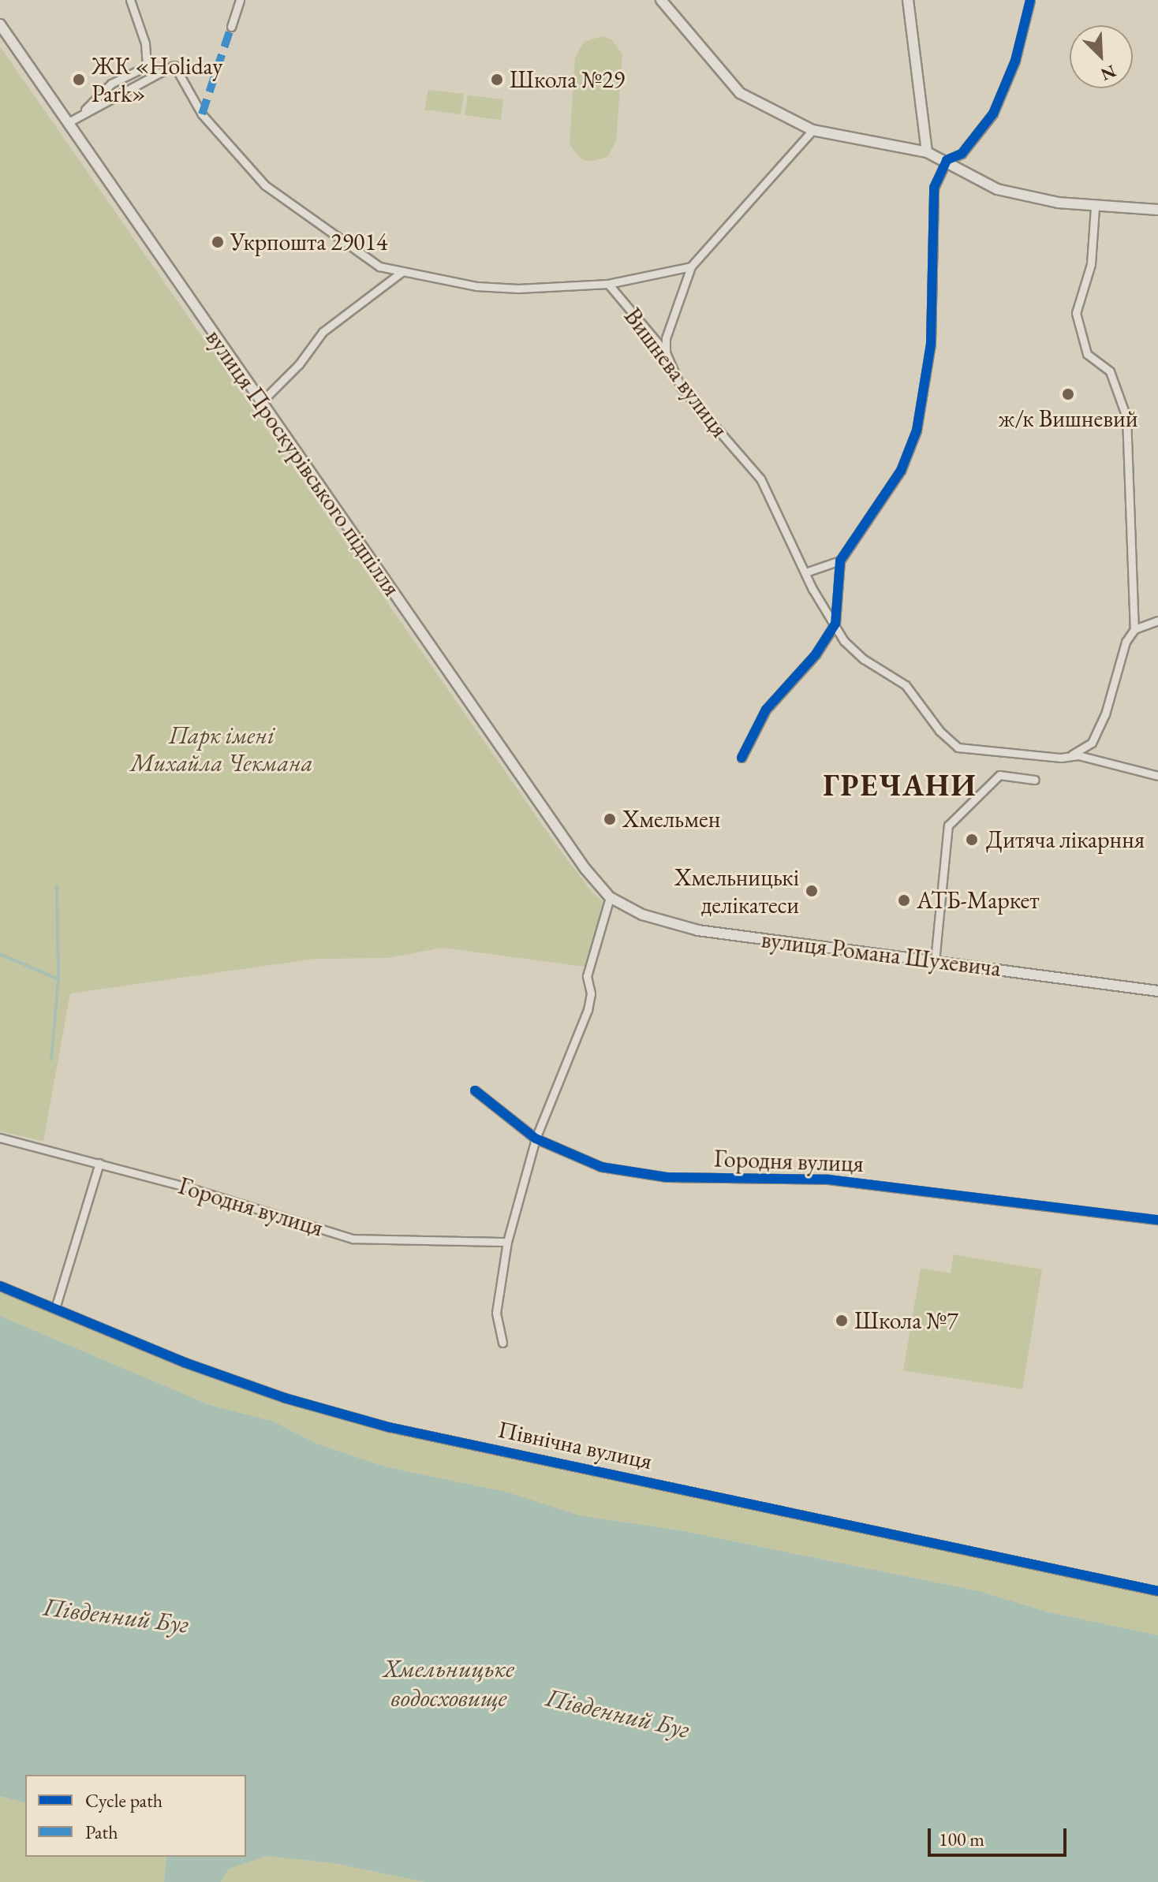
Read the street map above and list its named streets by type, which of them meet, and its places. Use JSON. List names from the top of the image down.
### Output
{
  "streets": {
    "main road": ["вулиця Проскурівського підпілля", "вулиця Романа Шухевича"],
    "street": ["Вишнева вулиця", "Городня вулиця", "Північна вулиця"]
  },
  "crossings": [
    ["вулиця Проскурівського підпілля", "вулиця Романа Шухевича"]
  ],
  "districts": ["ГРЕЧАНИ"],
  "water": ["Південний Буг", "Хмельницьке водосховище"],
  "parks": ["Парк імені Михайла Чекмана"],
  "places": [
    "ЖК «Holiday Park»",
    "Школа №29",
    "Укрпошта 29014",
    "ж/к Вишневий",
    "Хмельмен",
    "Дитяча лікарння",
    "Хмельницькі делікатеси",
    "АТБ-Маркет",
    "Школа №7"
  ],
  "legend": ["Cycle path", "Path"],
  "scale_bar": "100 m",
  "north": "bottom right"
}
